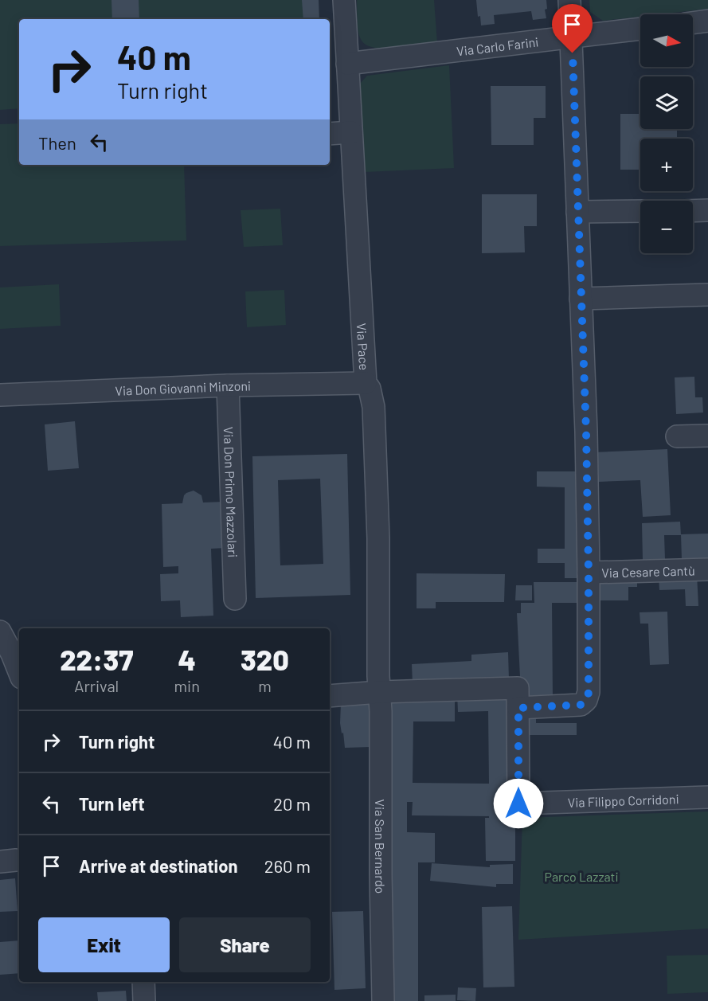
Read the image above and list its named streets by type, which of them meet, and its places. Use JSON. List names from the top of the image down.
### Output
{
  "streets": {
    "street": [
      "Via Carlo Farini",
      "Via Pace",
      "Via Don Giovanni Minzoni",
      "Via Don Primo Mazzolari",
      "Via Cesare Cantù",
      "Via Filippo Corridoni",
      "Via San Bernardo"
    ]
  },
  "crossings": [
    ["Via Carlo Farini", "Via Pace"],
    ["Via Pace", "Via Don Giovanni Minzoni"],
    ["Via Pace", "Via San Bernardo"],
    ["Via Don Giovanni Minzoni", "Via Don Primo Mazzolari"]
  ],
  "parks": ["Parco Lazzati"],
  "north": "right",
  "page": {
    "map_buttons": ["+", "−"],
    "turn": ["40 m", "Turn right"],
    "then": "Then",
    "eta": [
      "22:37",
      "Arrival",
      "4",
      "min",
      "320",
      "m"
    ],
    "list": [
      {
        "name": "Turn right",
        "value": "40 m"
      },
      {
        "name": "Turn left",
        "value": "20 m"
      },
      {
        "name": "Arrive at destination",
        "value": "260 m"
      }
    ],
    "buttons": ["Exit", "Share"]
  }
}
